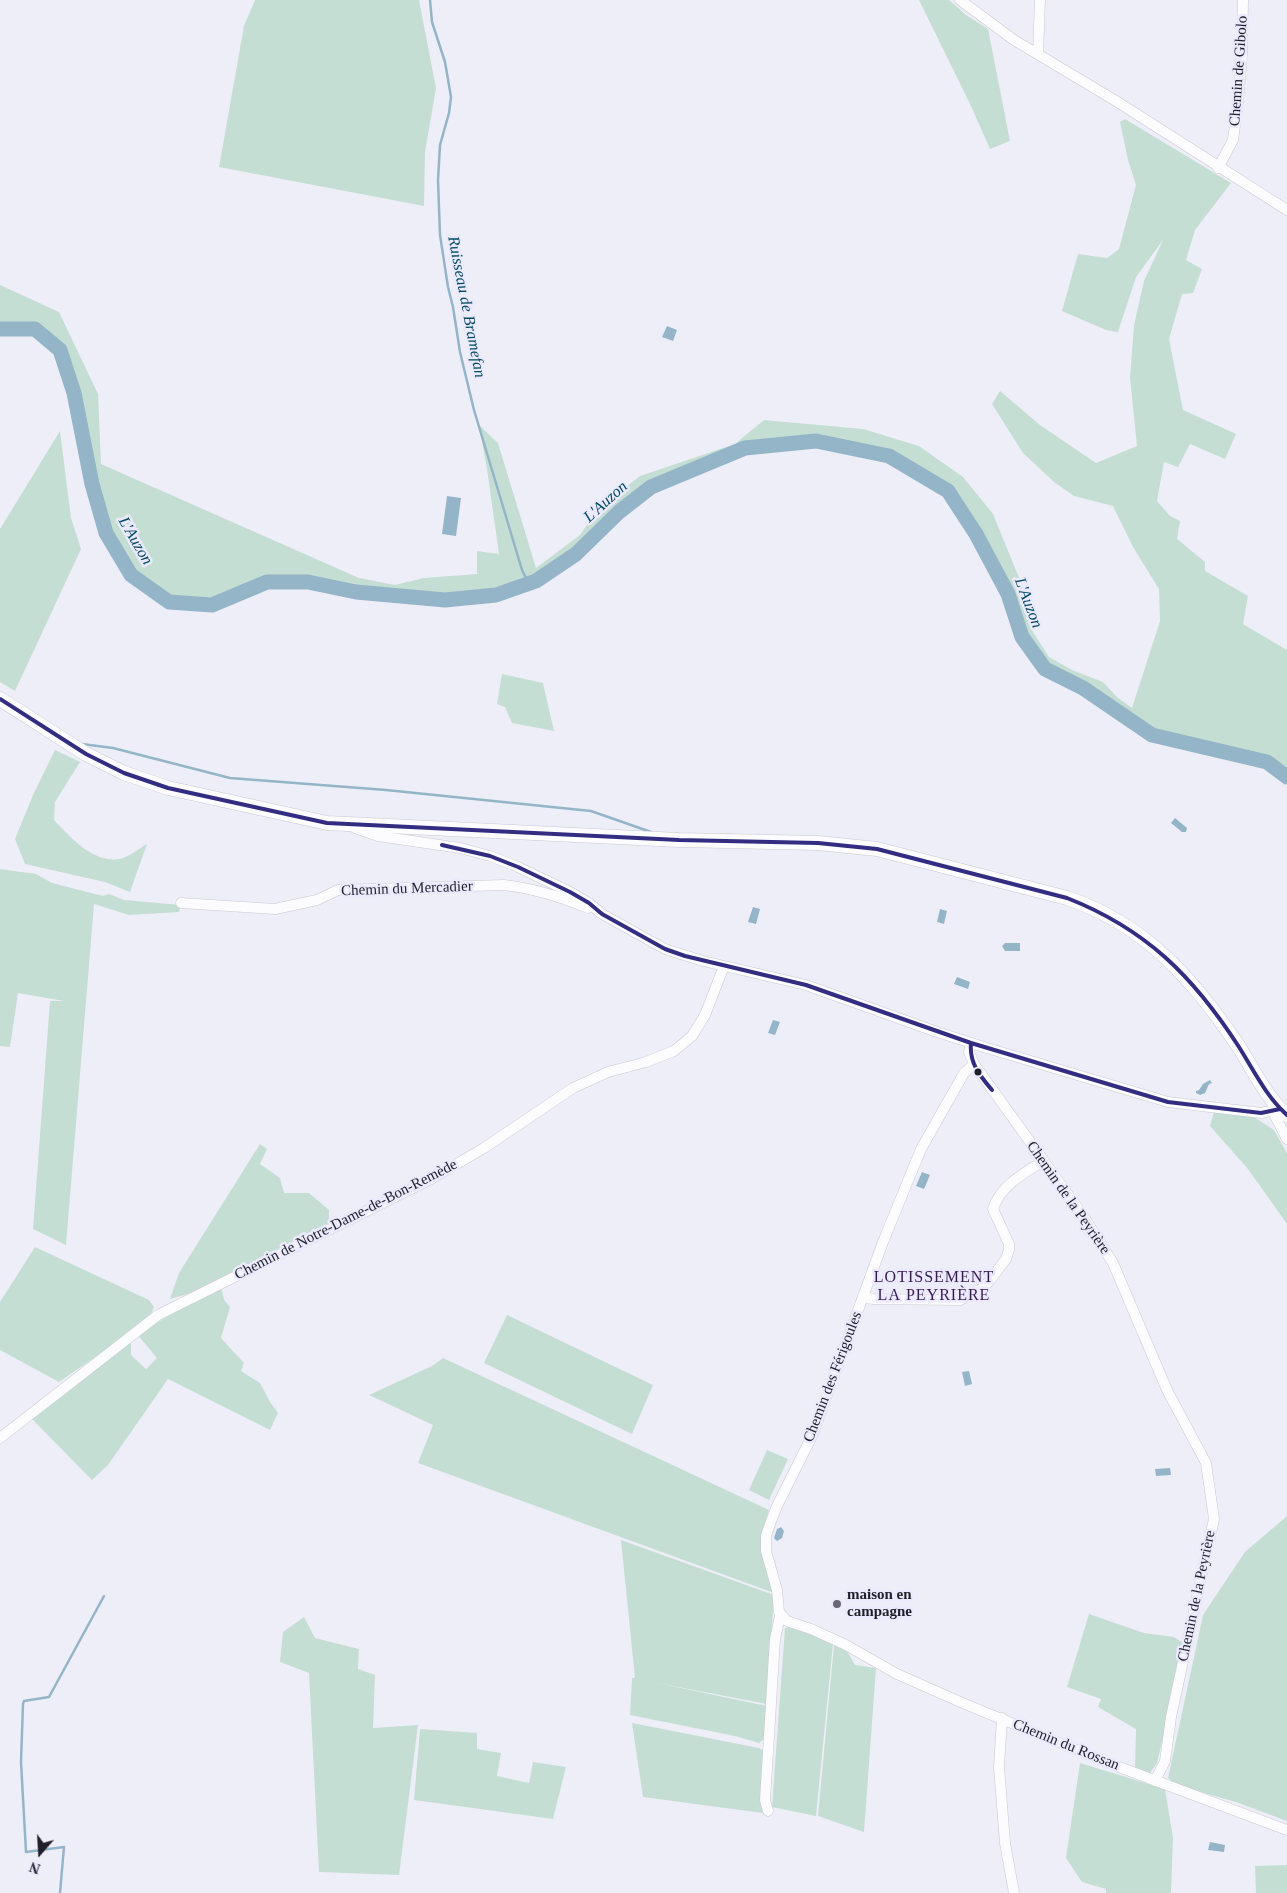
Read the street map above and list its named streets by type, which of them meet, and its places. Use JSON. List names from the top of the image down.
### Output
{
  "streets": {
    "street": [
      "Chemin de Gibolo",
      "Chemin du Mercadier",
      "Chemin de la Peyrière",
      "Chemin de Notre-Dame-de-Bon-Remède",
      "Chemin des Férigoules",
      "Chemin du Rossan"
    ]
  },
  "crossings": [
    ["Chemin de la Peyrière", "Chemin des Férigoules"],
    ["Chemin de la Peyrière", "Chemin du Rossan"]
  ],
  "districts": ["LOTISSEMENT LA PEYRIÈRE"],
  "water": ["Ruisseau de Bramefan", "L'Auzon"],
  "places": ["maison en campagne"],
  "north": "bottom"
}
